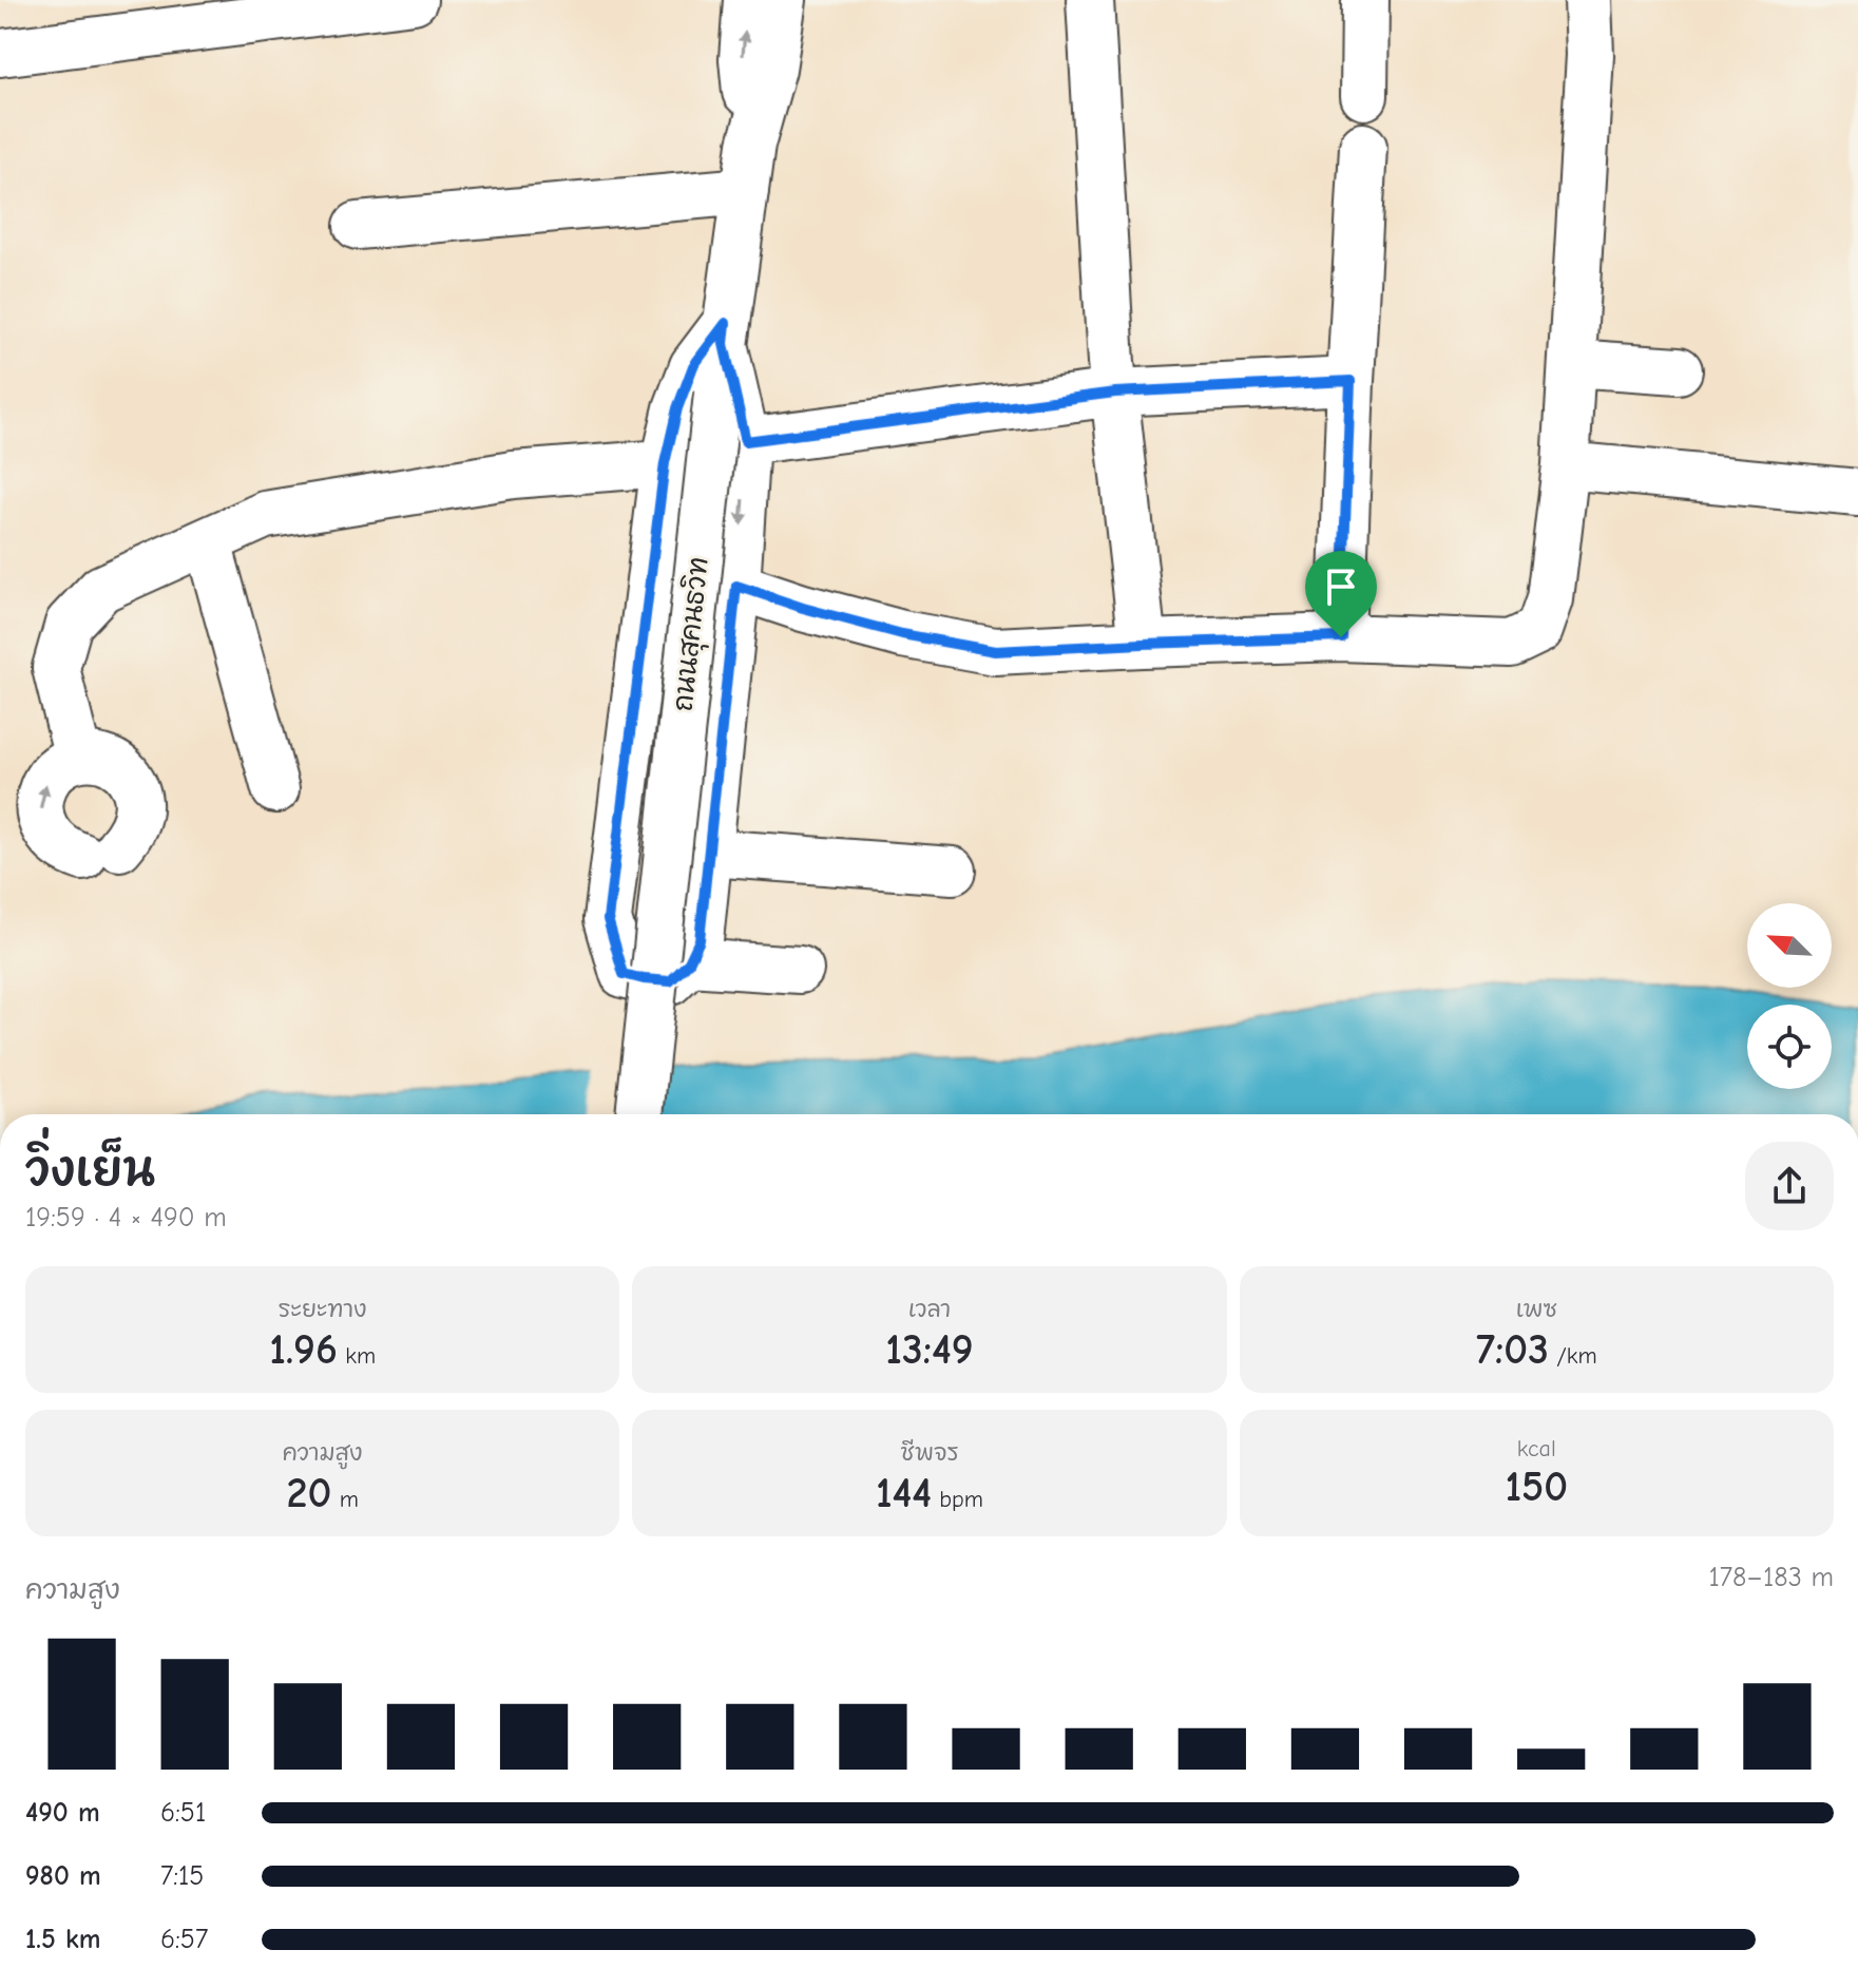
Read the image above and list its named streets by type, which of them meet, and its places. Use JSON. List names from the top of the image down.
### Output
{
  "streets": {
    "street": ["ถนนสุคนธวิท"]
  },
  "north": "top left",
  "page": {
    "heading": ["วิ่งเย็น", "19:59 · 4 × 490 m"],
    "stats": [
      ["ระยะทาง", "1.96 km"],
      ["เวลา", "13:49"],
      ["เพซ", "7:03 /km"],
      ["ความสูง", "20 m"],
      ["ชีพจร", "144 bpm"],
      ["kcal", "150"]
    ],
    "chart": ["ความสูง", "178–183 m"],
    "list": [
      {
        "name": "490 m",
        "note": "6:51"
      },
      {
        "name": "980 m",
        "note": "7:15"
      },
      {
        "name": "1.5 km",
        "note": "6:57"
      }
    ]
  }
}
